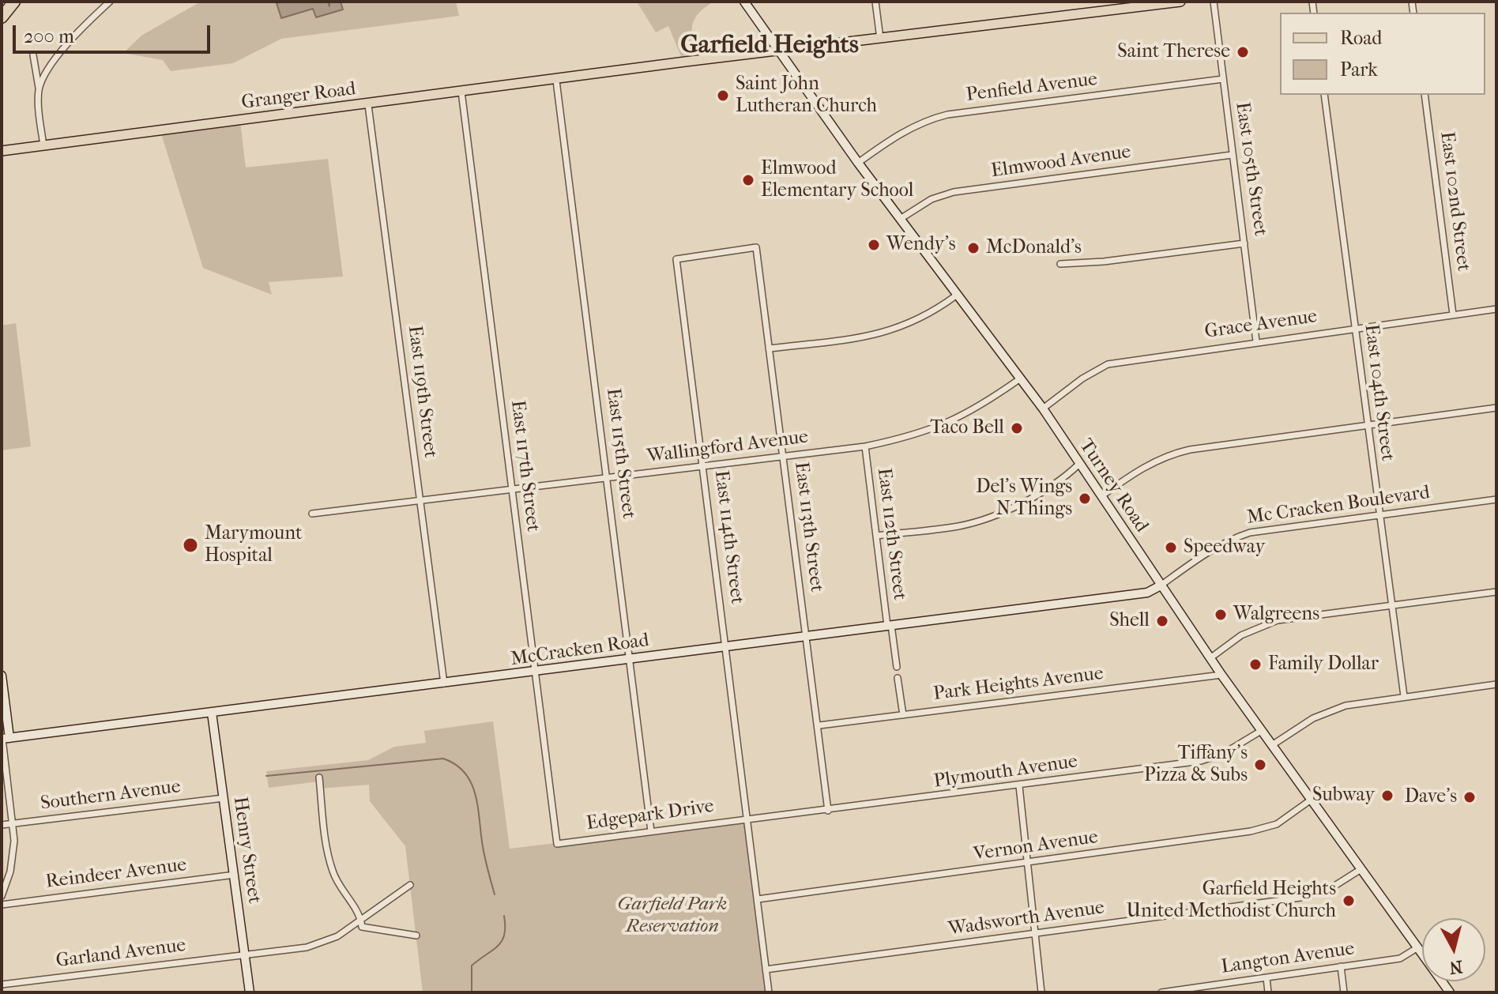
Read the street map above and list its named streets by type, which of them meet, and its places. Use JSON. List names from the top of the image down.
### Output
{
  "streets": {
    "main road": ["Granger Road"],
    "street": [
      "Penfield Avenue",
      "Elmwood Avenue",
      "East 105th Street",
      "East 102nd Street",
      "Grace Avenue",
      "East 119th Street",
      "East 104th Street",
      "Wallingford Avenue",
      "East 115th Street",
      "East 117th Street",
      "Turney Road",
      "Mc Cracken Boulevard",
      "East 113th Street",
      "East 112th Street",
      "East 114th Street",
      "McCracken Road",
      "Park Heights Avenue",
      "Plymouth Avenue",
      "Southern Avenue",
      "Edgepark Drive",
      "Vernon Avenue",
      "Henry Street",
      "Reindeer Avenue",
      "Wadsworth Avenue",
      "Garland Avenue",
      "Langton Avenue"
    ]
  },
  "crossings": [
    ["Penfield Avenue", "East 105th Street"],
    ["Penfield Avenue", "Turney Road"],
    ["Granger Road", "East 119th Street"],
    ["Granger Road", "East 115th Street"],
    ["Granger Road", "East 117th Street"],
    ["Granger Road", "Turney Road"],
    ["Elmwood Avenue", "East 105th Street"],
    ["Elmwood Avenue", "Turney Road"],
    ["East 105th Street", "Grace Avenue"],
    ["East 102nd Street", "Grace Avenue"],
    ["Grace Avenue", "East 104th Street"],
    ["Grace Avenue", "Turney Road"],
    ["East 119th Street", "Wallingford Avenue"],
    ["East 119th Street", "McCracken Road"],
    ["East 104th Street", "Mc Cracken Boulevard"],
    ["Wallingford Avenue", "East 115th Street"],
    ["Wallingford Avenue", "East 117th Street"],
    ["Wallingford Avenue", "Turney Road"],
    ["Wallingford Avenue", "East 113th Street"],
    ["Wallingford Avenue", "East 112th Street"],
    ["Wallingford Avenue", "East 114th Street"],
    ["East 115th Street", "McCracken Road"],
    ["East 115th Street", "Edgepark Drive"],
    ["East 117th Street", "McCracken Road"],
    ["East 117th Street", "Edgepark Drive"],
    ["Turney Road", "Mc Cracken Boulevard"],
    ["Turney Road", "McCracken Road"],
    ["Turney Road", "Park Heights Avenue"],
    ["Turney Road", "Plymouth Avenue"],
    ["Turney Road", "Vernon Avenue"],
    ["Turney Road", "Wadsworth Avenue"],
    ["Turney Road", "Langton Avenue"],
    ["Mc Cracken Boulevard", "McCracken Road"],
    ["East 113th Street", "East 114th Street"],
    ["East 113th Street", "McCracken Road"],
    ["East 113th Street", "Park Heights Avenue"],
    ["East 113th Street", "Plymouth Avenue"],
    ["East 112th Street", "McCracken Road"],
    ["East 114th Street", "McCracken Road"],
    ["East 114th Street", "Plymouth Avenue"],
    ["East 114th Street", "Edgepark Drive"],
    ["East 114th Street", "Vernon Avenue"],
    ["East 114th Street", "Wadsworth Avenue"],
    ["McCracken Road", "Henry Street"],
    ["Plymouth Avenue", "Edgepark Drive"],
    ["Southern Avenue", "Henry Street"],
    ["Henry Street", "Reindeer Avenue"],
    ["Henry Street", "Garland Avenue"]
  ],
  "districts": ["Garfield Heights"],
  "parks": ["Garfield Park Reservation"],
  "places": [
    "Saint Therese",
    "Saint John Lutheran Church",
    "Elmwood Elementary School",
    "Wendy's",
    "McDonald's",
    "Taco Bell",
    "Del's Wings N Things",
    "Marymount Hospital",
    "Speedway",
    "Walgreens",
    "Shell",
    "Family Dollar",
    "Tiffany’s Pizza & Subs",
    "Subway",
    "Dave's",
    "Garfield Heights United Methodist Church"
  ],
  "legend": ["Road", "Park"],
  "scale_bar": "200 m",
  "north": "bottom"
}
